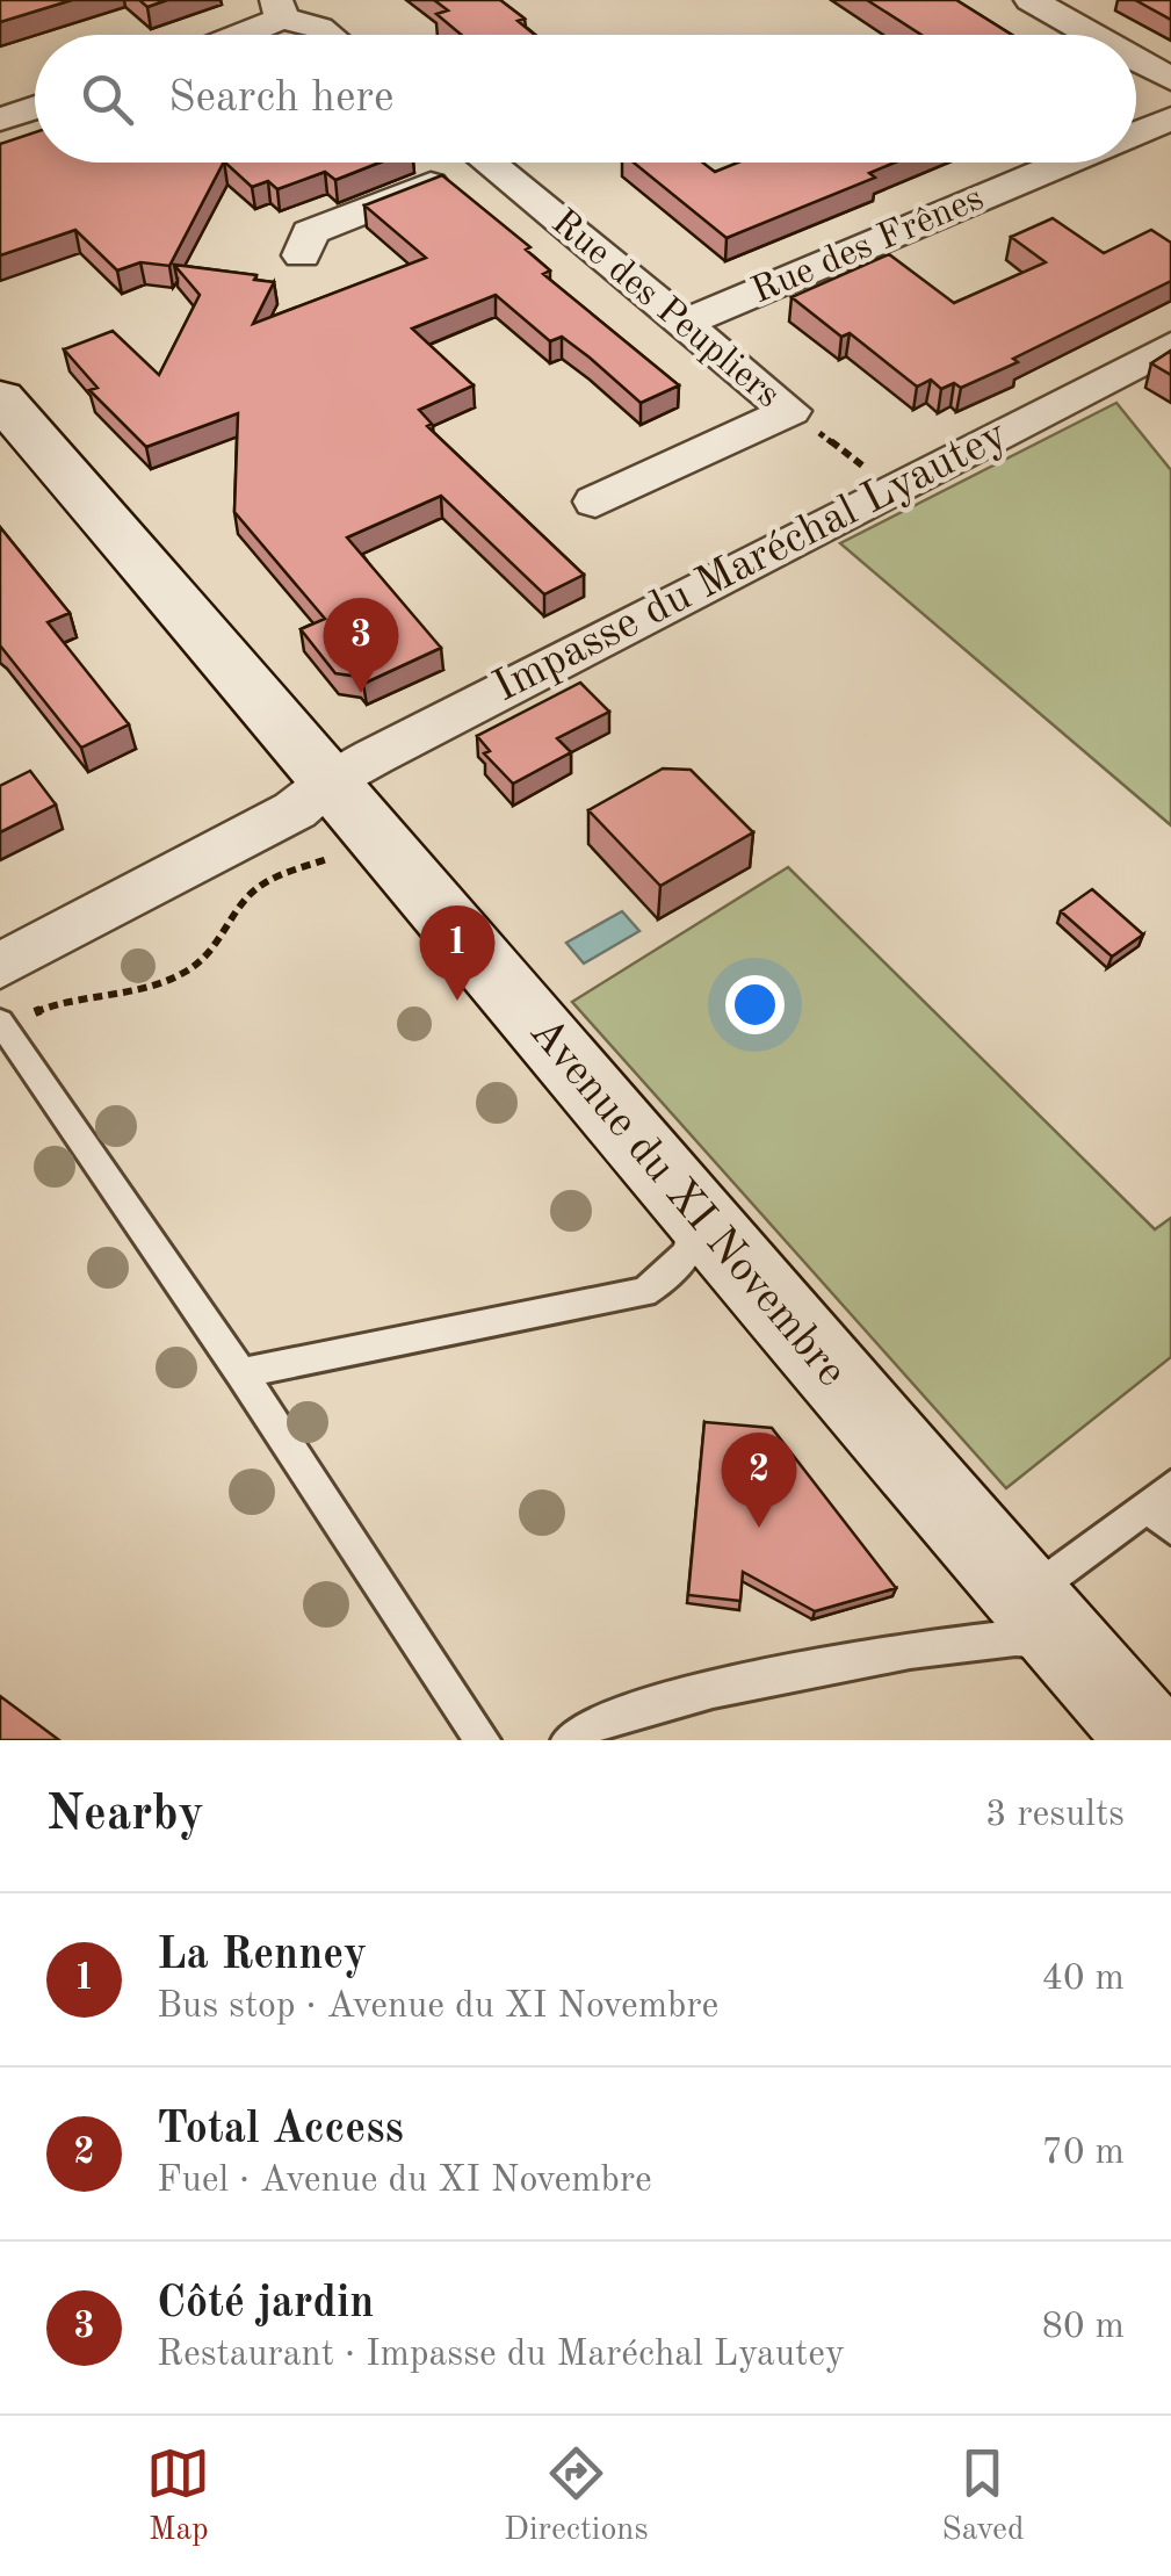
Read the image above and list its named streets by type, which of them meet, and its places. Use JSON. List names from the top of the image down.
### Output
{
  "streets": {
    "main road": ["Avenue du XI Novembre"],
    "street": ["Rue des Frênes", "Rue des Peupliers", "Impasse du Maréchal Lyautey"]
  },
  "crossings": [
    ["Rue des Frênes", "Rue des Peupliers"],
    ["Impasse du Maréchal Lyautey", "Avenue du XI Novembre"]
  ],
  "page": {
    "search": "Search here",
    "pins": ["3", "1", "2"],
    "heading": ["Nearby", "3 results"],
    "list": [
      {
        "mark": "1",
        "name": "La Renney",
        "note": "Bus stop · Avenue du XI Novembre",
        "value": "40 m"
      },
      {
        "mark": "2",
        "name": "Total Access",
        "note": "Fuel · Avenue du XI Novembre",
        "value": "70 m"
      },
      {
        "mark": "3",
        "name": "Côté jardin",
        "note": "Restaurant · Impasse du Maréchal Lyautey",
        "value": "80 m"
      }
    ],
    "nav": ["Map", "Directions", "Saved"]
  }
}
